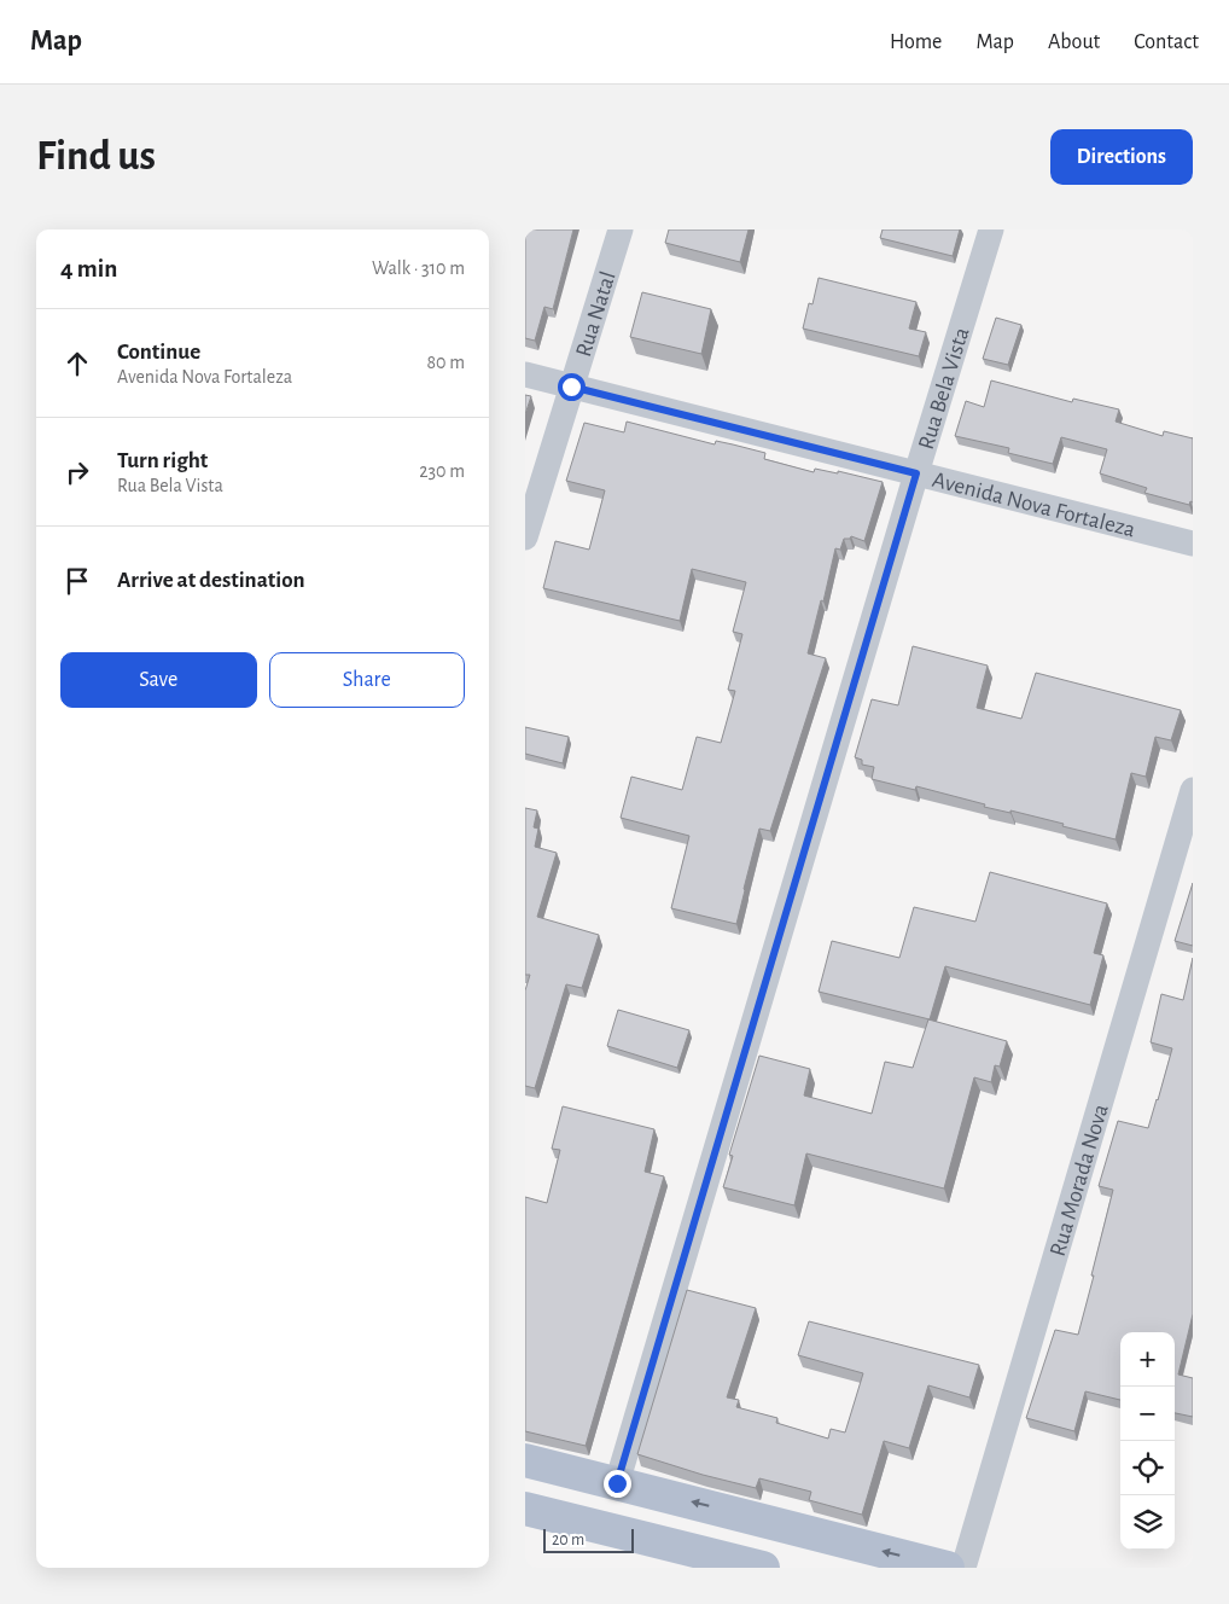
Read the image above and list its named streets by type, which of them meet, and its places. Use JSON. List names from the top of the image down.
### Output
{
  "streets": {
    "street": [
      "Rua Natal",
      "Rua Bela Vista",
      "Avenida Nova Fortaleza",
      "Rua Morada Nova"
    ]
  },
  "crossings": [
    ["Rua Natal", "Avenida Nova Fortaleza"],
    ["Rua Bela Vista", "Avenida Nova Fortaleza"]
  ],
  "scale_bar": "20 m",
  "page": {
    "header": "Map",
    "nav": [
      "Home",
      "Map",
      "About",
      "Contact"
    ],
    "buttons": [
      "Directions",
      ["Save", "Share"]
    ],
    "title": "Find us",
    "heading": ["4 min", "Walk · 310 m"],
    "list": [
      ["Continue", "Avenida Nova Fortaleza", "80 m"],
      ["Turn right", "Rua Bela Vista", "230 m"],
      "Arrive at destination"
    ],
    "map_buttons": ["+", "−"],
    "scale": "20 m"
  }
}
